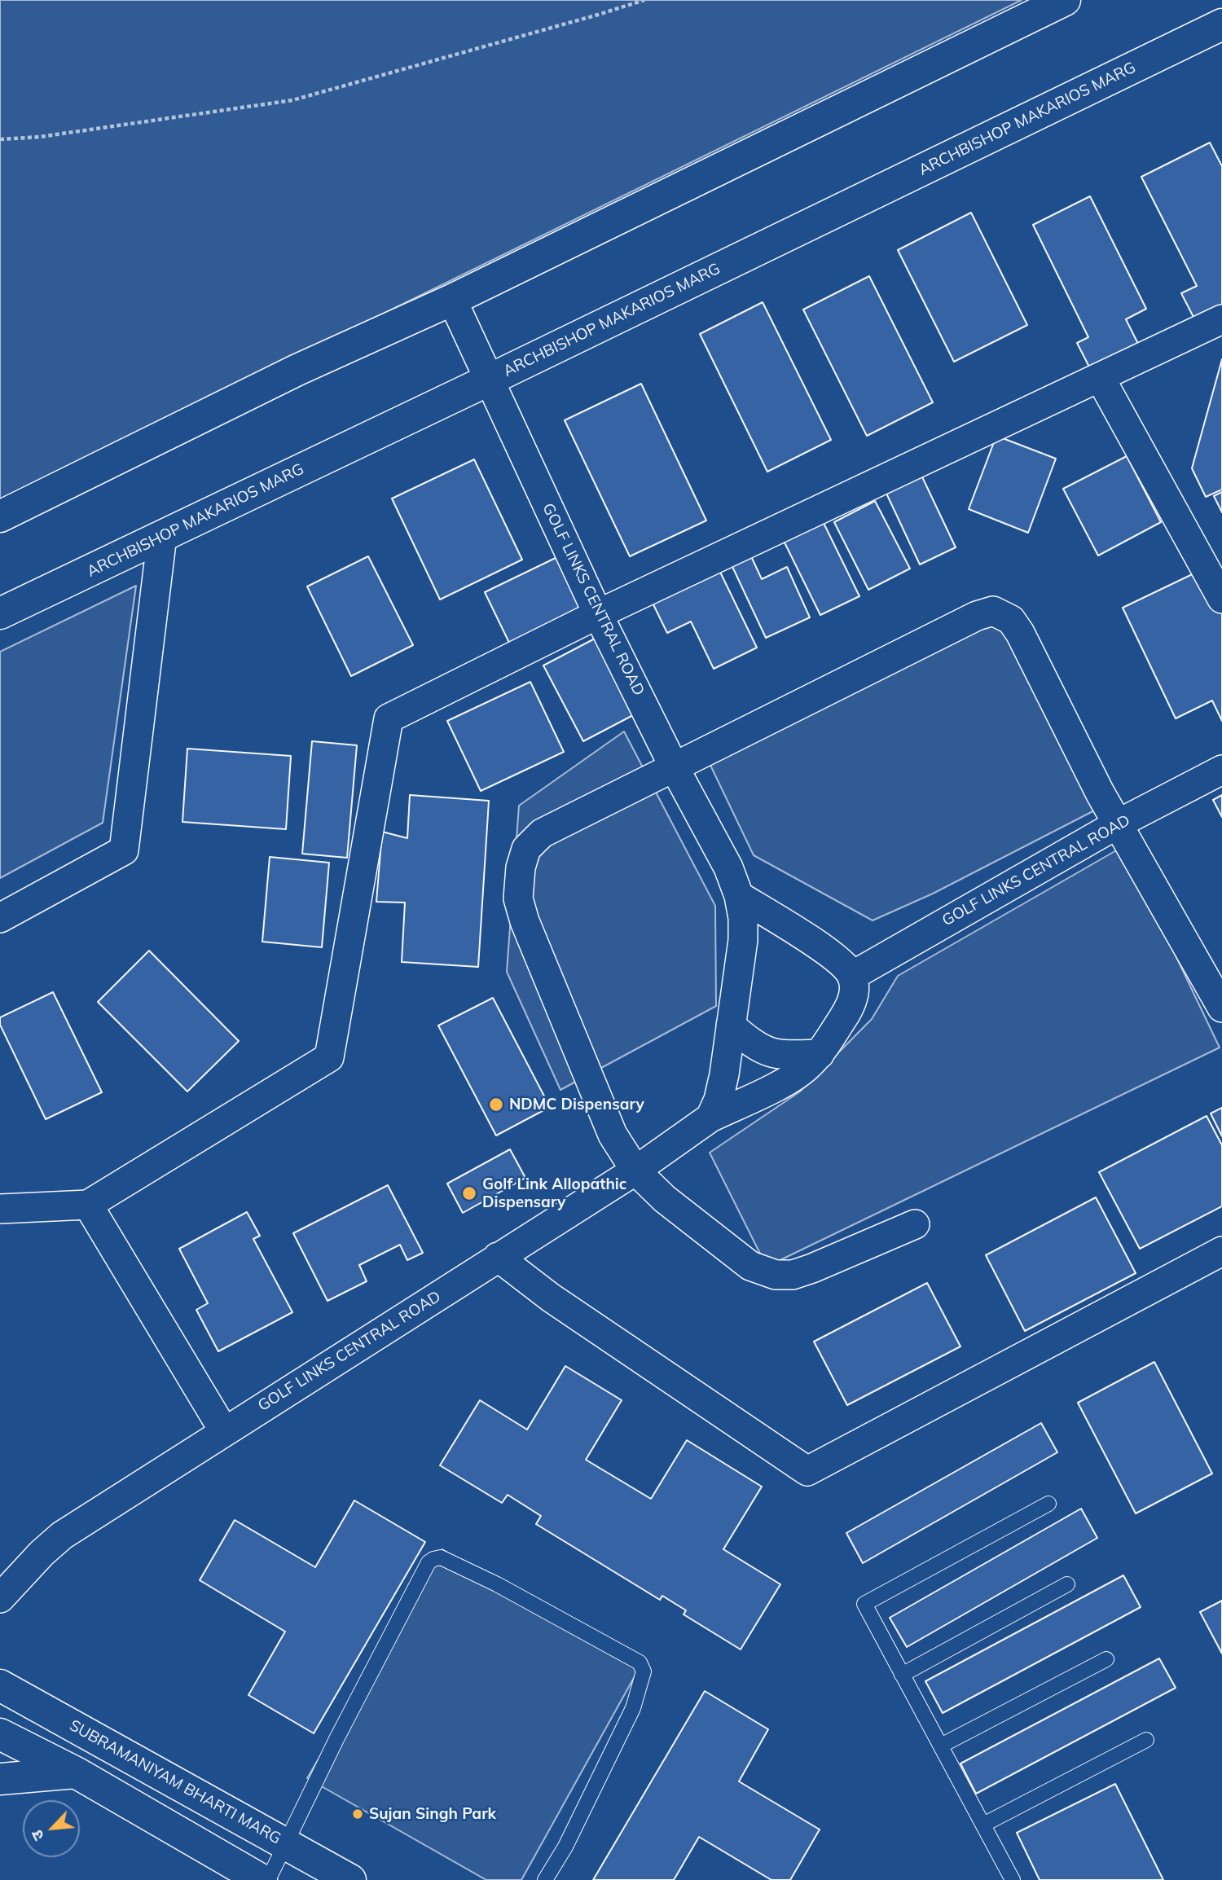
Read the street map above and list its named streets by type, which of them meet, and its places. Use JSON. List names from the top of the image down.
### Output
{
  "streets": {
    "street": ["ARCHBISHOP MAKARIOS MARG", "GOLF LINKS CENTRAL ROAD", "SUBRAMANIYAM BHARTI MARG"]
  },
  "crossings": [
    ["ARCHBISHOP MAKARIOS MARG", "GOLF LINKS CENTRAL ROAD"]
  ],
  "places": ["NDMC Dispensary", "Golf Link Allopathic Dispensary", "Sujan Singh Park"],
  "north": "bottom left"
}
